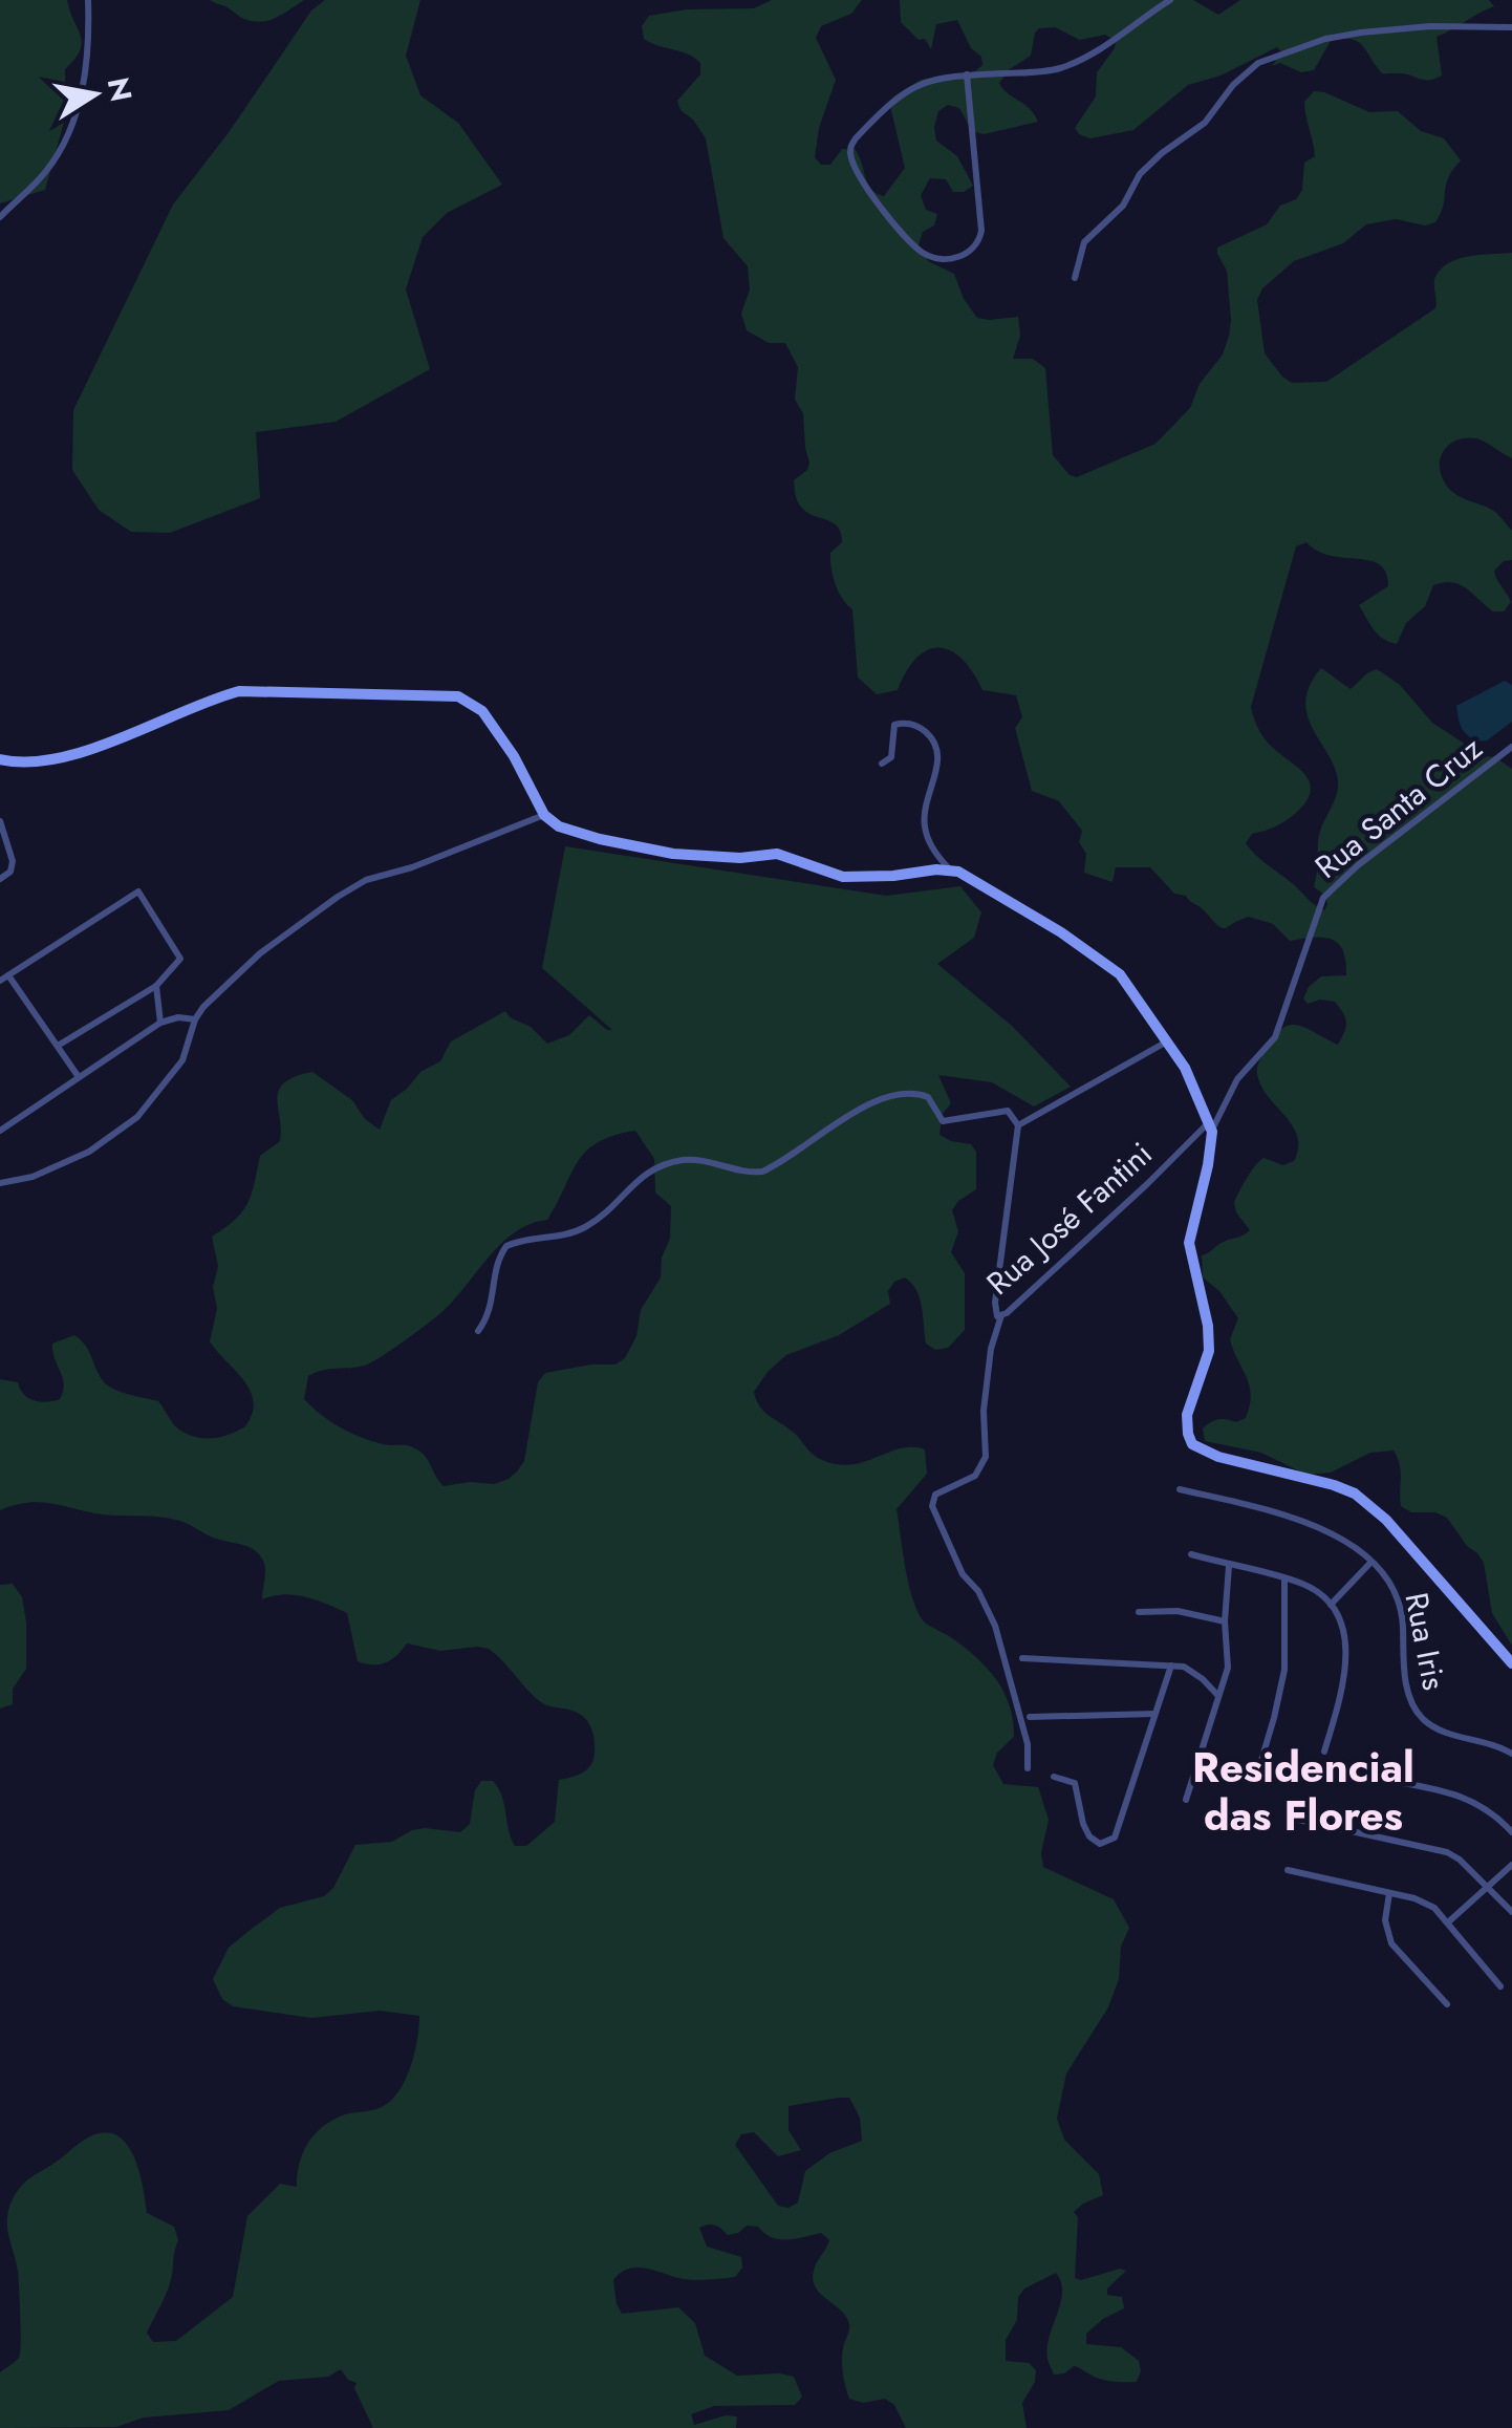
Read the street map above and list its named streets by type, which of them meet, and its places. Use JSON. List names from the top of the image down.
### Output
{
  "streets": {
    "street": ["Rua Santa Cruz", "Rua José Fantini", "Rua Iris"]
  },
  "crossings": [
    ["Rua Santa Cruz", "Rua José Fantini"]
  ],
  "districts": ["Residencial das Flores"],
  "north": "right"
}
